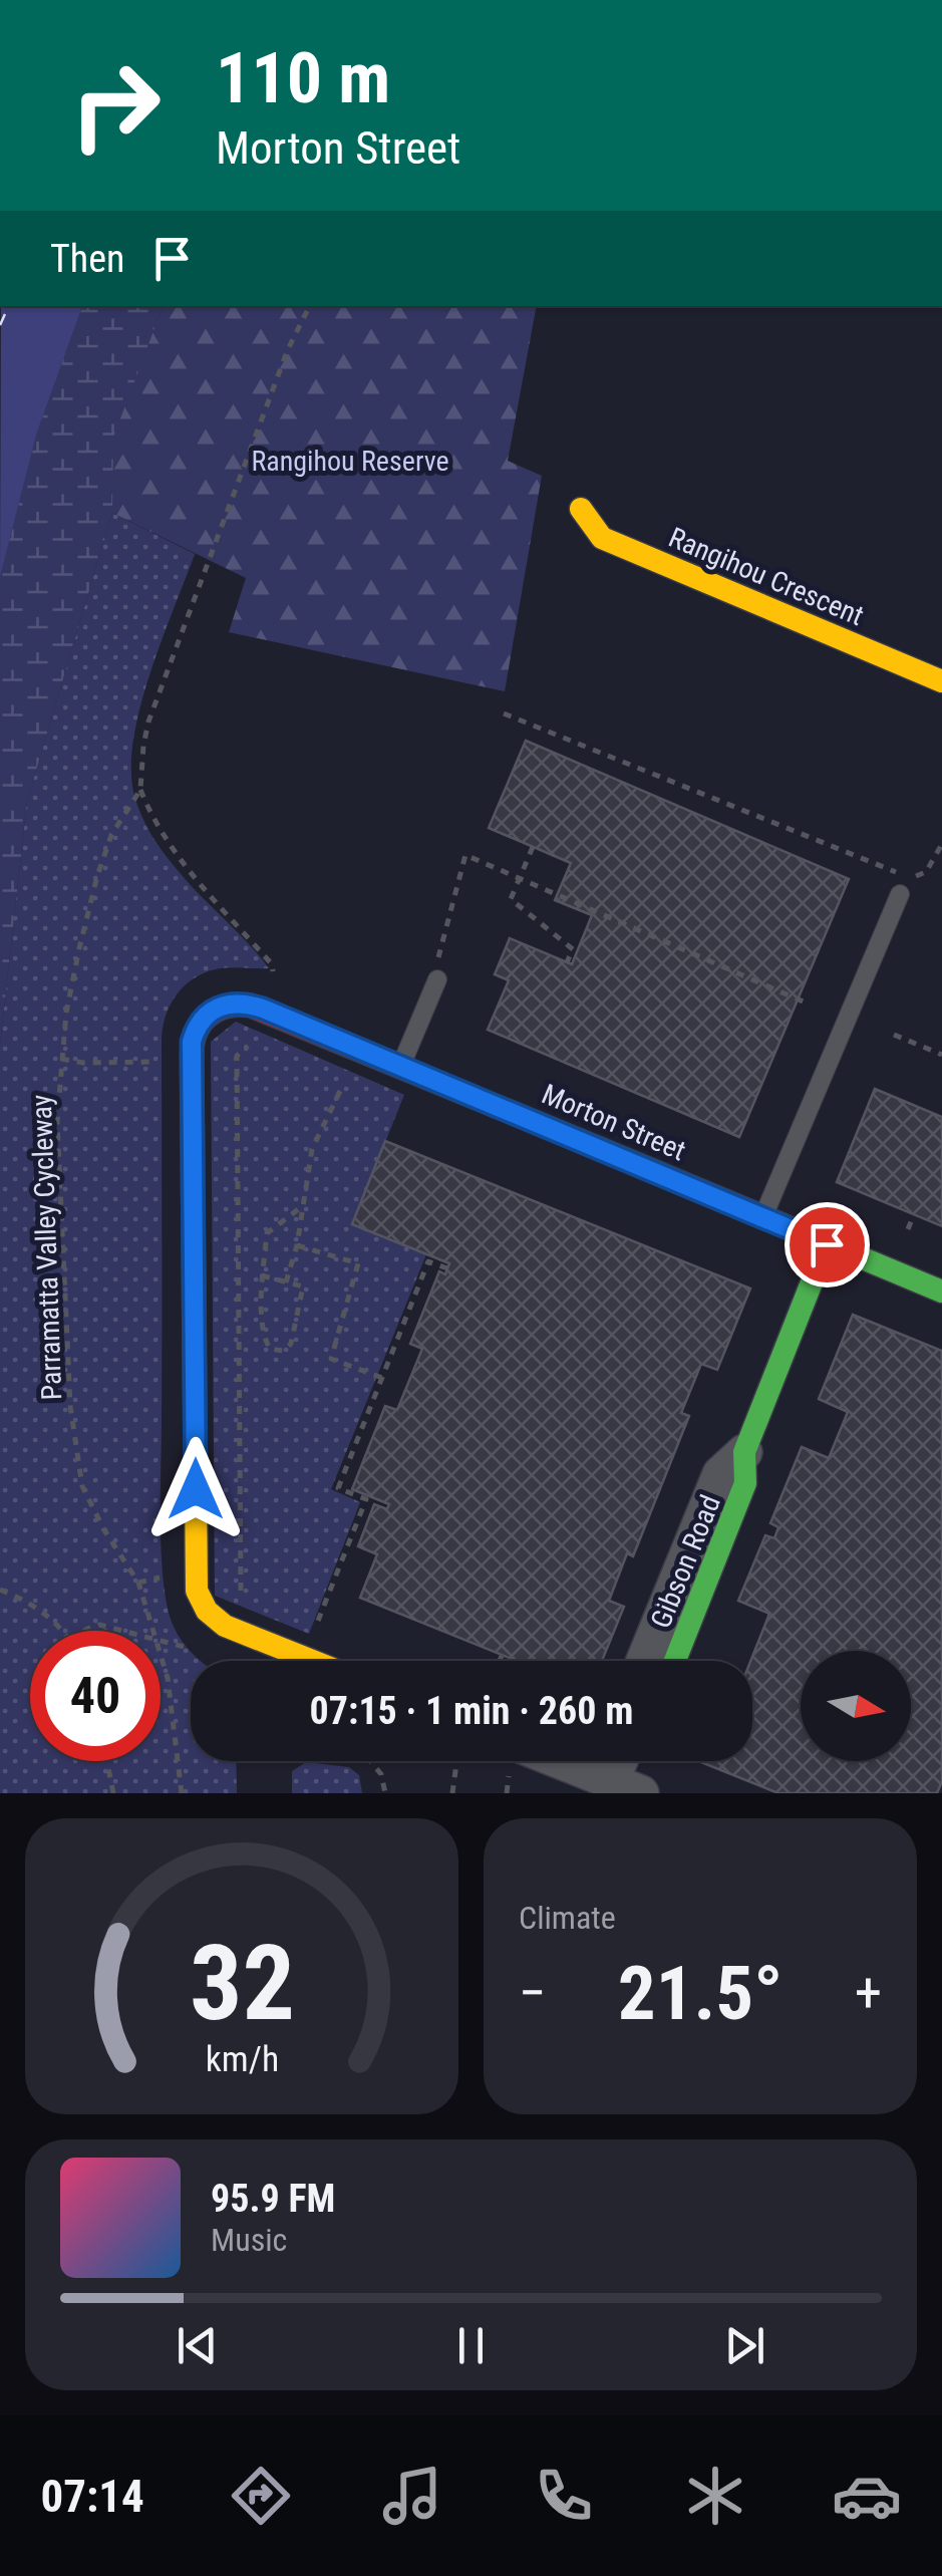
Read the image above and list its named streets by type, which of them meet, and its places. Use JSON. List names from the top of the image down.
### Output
{
  "streets": {
    "street": ["Rangihou Crescent", "Morton Street", "Gibson Road"],
    "path": ["Parramatta Valley Cycleway"]
  },
  "crossings": [
    ["Morton Street", "Gibson Road"]
  ],
  "parks": ["Rangihou Reserve"],
  "north": "right",
  "page": {
    "turn": ["110 m", "Morton Street"],
    "then": "Then",
    "limit": "40",
    "trip": "07:15 · 1 min · 260 m",
    "tile": "Climate",
    "heat": ["−", "21.5°", "+"],
    "song": ["95.9 FM", "Music"],
    "tabs": "07:14",
    "gauge": ["32", "km/h"]
  }
}
